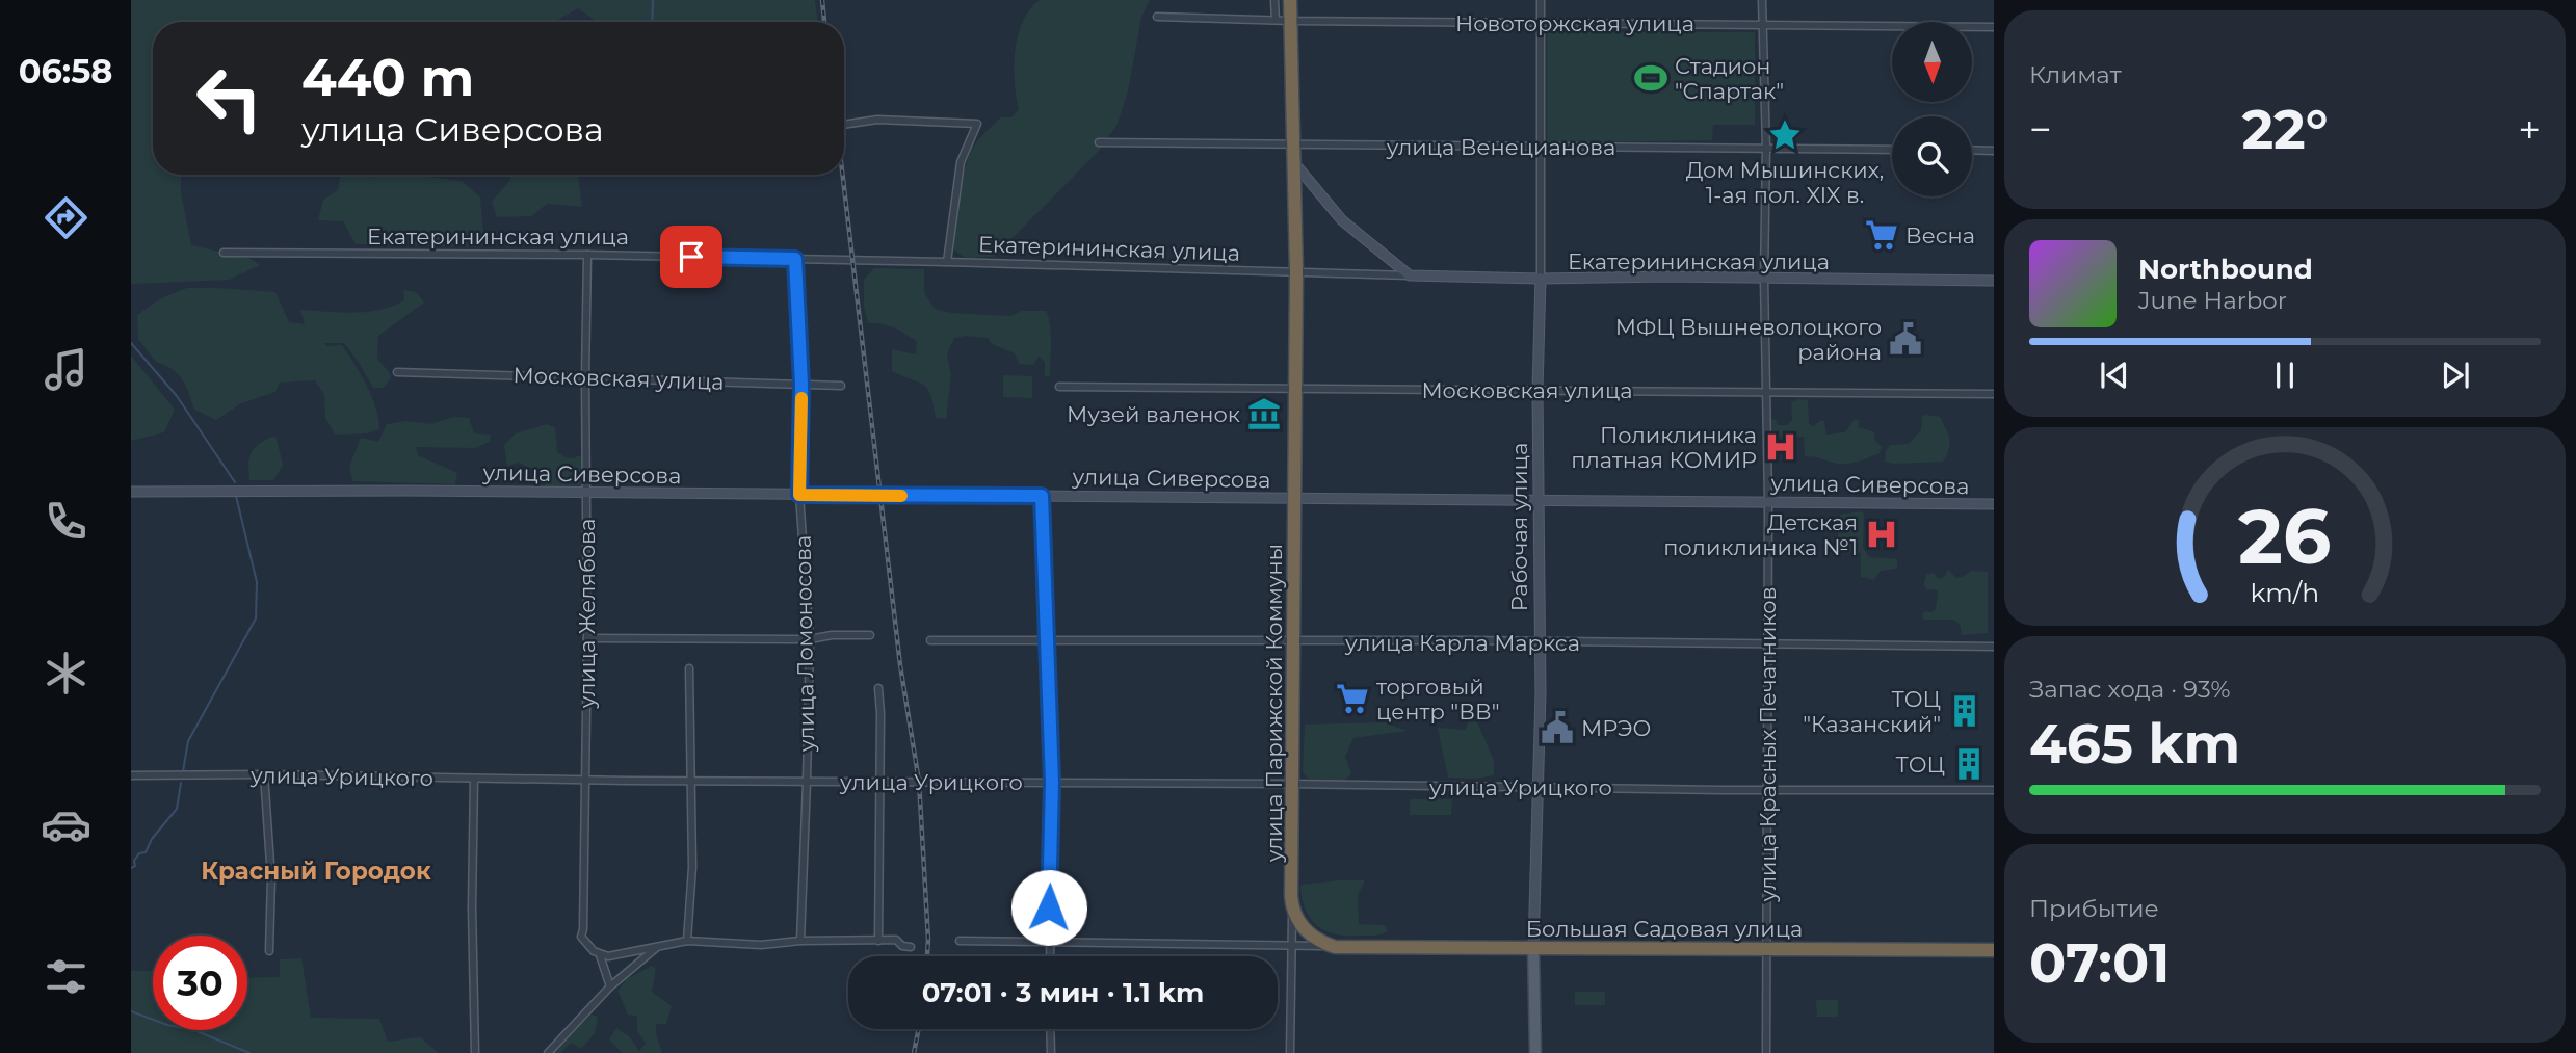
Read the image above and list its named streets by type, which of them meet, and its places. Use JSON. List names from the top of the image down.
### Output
{
  "streets": {
    "highway": ["улица Парижской Коммуны", "Большая Садовая улица"],
    "main road": ["Рабочая улица"],
    "street": [
      "Новоторжская улица",
      "улица Венецианова",
      "Екатерининская улица",
      "Московская улица",
      "улица Сиверсова",
      "улица Желябова",
      "улица Карла Маркса",
      "улица Ломоносова",
      "улица Красных Печатников",
      "улица Урицкого"
    ]
  },
  "crossings": [
    ["Новоторжская улица", "Рабочая улица"],
    ["Новоторжская улица", "улица Парижской Коммуны"],
    ["Новоторжская улица", "улица Красных Печатников"],
    ["улица Венецианова", "Рабочая улица"],
    ["улица Венецианова", "улица Парижской Коммуны"],
    ["улица Венецианова", "улица Красных Печатников"],
    ["Екатерининская улица", "Рабочая улица"],
    ["Екатерининская улица", "улица Желябова"],
    ["Екатерининская улица", "улица Ломоносова"],
    ["Екатерининская улица", "улица Парижской Коммуны"],
    ["Екатерининская улица", "улица Красных Печатников"],
    ["Московская улица", "Рабочая улица"],
    ["Московская улица", "улица Желябова"],
    ["Московская улица", "улица Ломоносова"],
    ["Московская улица", "улица Парижской Коммуны"],
    ["Московская улица", "улица Красных Печатников"],
    ["улица Сиверсова", "Рабочая улица"],
    ["улица Сиверсова", "улица Желябова"],
    ["улица Сиверсова", "улица Ломоносова"],
    ["улица Сиверсова", "улица Парижской Коммуны"],
    ["улица Сиверсова", "улица Красных Печатников"],
    ["Рабочая улица", "улица Карла Маркса"],
    ["Рабочая улица", "улица Урицкого"],
    ["Рабочая улица", "Большая Садовая улица"],
    ["улица Желябова", "улица Урицкого"],
    ["улица Карла Маркса", "улица Парижской Коммуны"],
    ["улица Карла Маркса", "улица Красных Печатников"],
    ["улица Ломоносова", "улица Урицкого"],
    ["улица Парижской Коммуны", "улица Урицкого"],
    ["улица Парижской Коммуны", "Большая Садовая улица"],
    ["улица Красных Печатников", "улица Урицкого"],
    ["улица Красных Печатников", "Большая Садовая улица"]
  ],
  "districts": ["Красный Городок"],
  "places": {
    "sports": ["Стадион \"Спартак\""],
    "place": ["Дом Мышинских, 1-ая пол. XIX в."],
    "supermarket": ["Весна", "торговый центр \"ВВ\""],
    "public building": ["МФЦ Вышневолоцкого района", "МРЭО"],
    "museum": ["Музей валенок"],
    "hospital": ["Поликлиника платная КОМИР", "Детская поликлиника №1"],
    "building": ["ТОЦ \"Казанский\"", "ТОЦ"]
  },
  "north": "bottom",
  "page": {
    "tabs": "06:58",
    "tile": [
      "Климат",
      ["Запас хода · 93%", "465 km"],
      ["Прибытие", "07:01"]
    ],
    "turn": ["440 m", "улица Сиверсова"],
    "heat": ["−", "22°", "+"],
    "song": ["Northbound", "June Harbor"],
    "limit": "30",
    "trip": "07:01 · 3 мин · 1.1 km",
    "gauge": ["26", "km/h"]
  }
}
